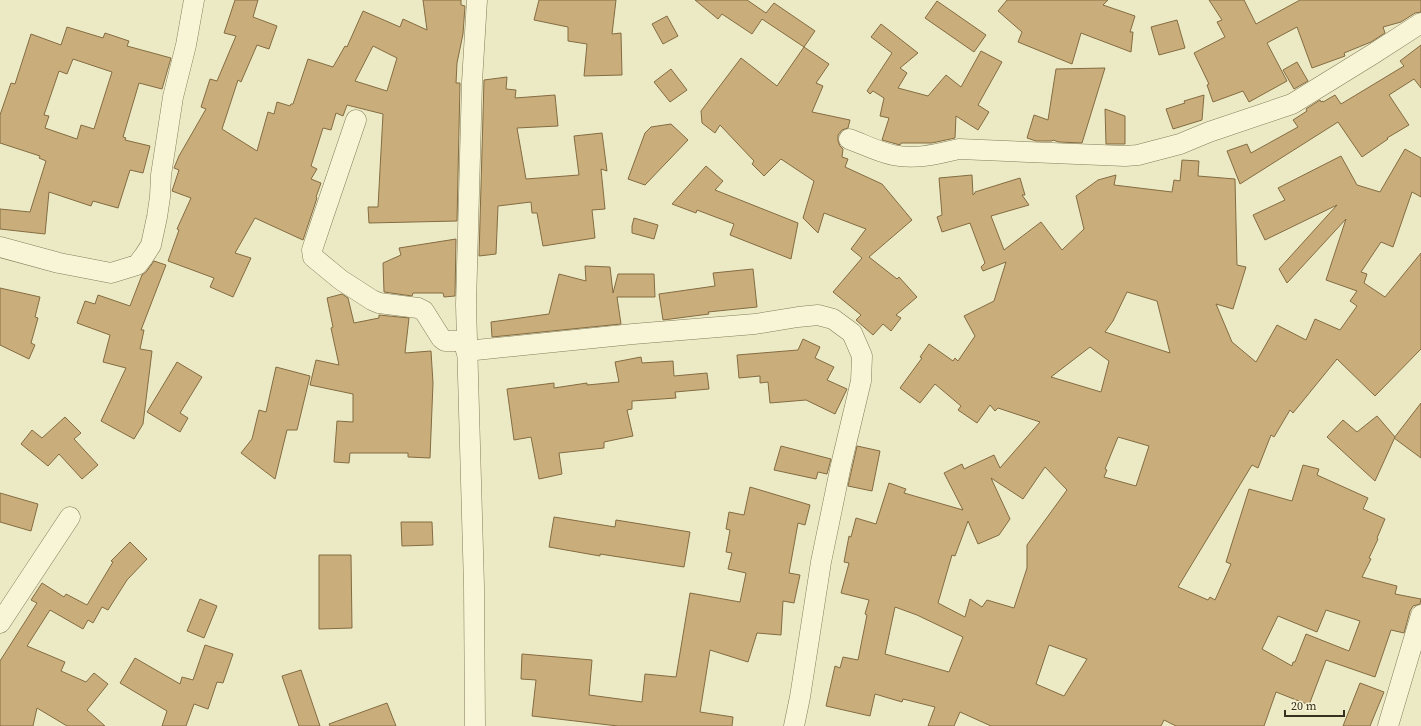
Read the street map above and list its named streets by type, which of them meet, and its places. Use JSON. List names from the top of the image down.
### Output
{
  "scale_bar": "20 m"
}
